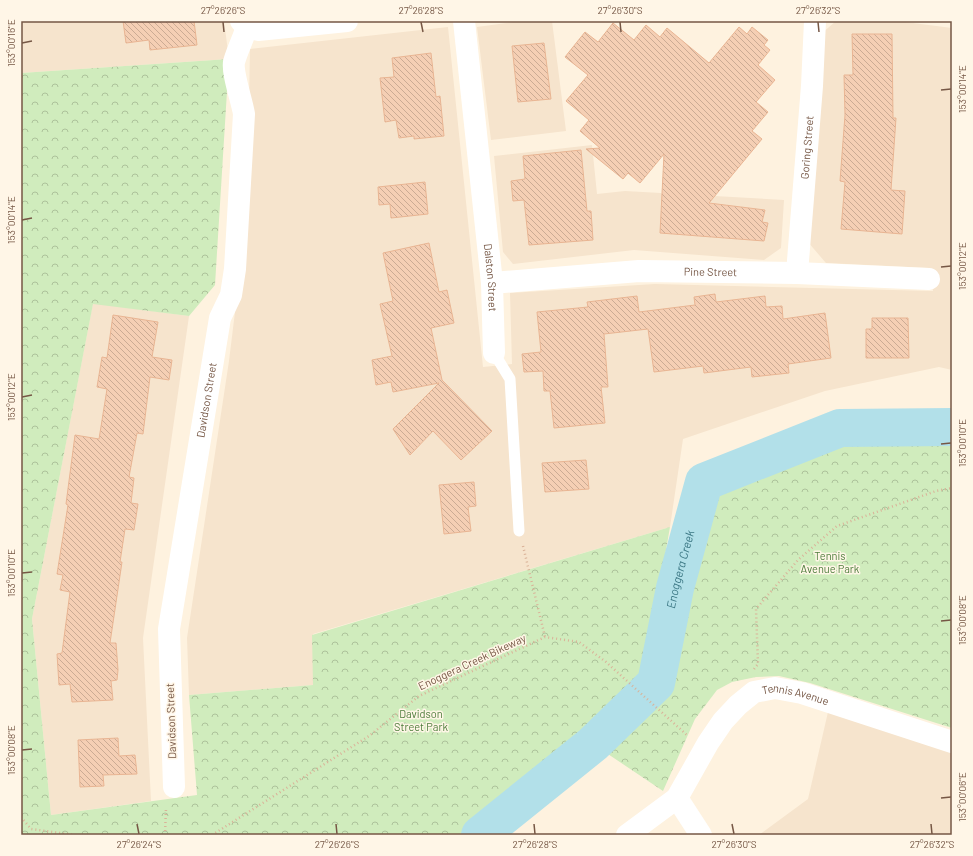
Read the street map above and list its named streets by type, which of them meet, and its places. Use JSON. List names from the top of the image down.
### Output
{
  "streets": {
    "street": [
      "Goring Street",
      "Pine Street",
      "Dalston Street",
      "Davidson Street",
      "Tennis Avenue"
    ],
    "path": ["Enoggera Creek Bikeway"]
  },
  "crossings": [
    ["Goring Street", "Pine Street"],
    ["Pine Street", "Dalston Street"]
  ],
  "water": ["Enoggera Creek"],
  "parks": ["Tennis Avenue Park", "Davidson Street Park"],
  "coordinates": [
    "27°26'26\"S",
    "27°26'28\"S",
    "27°26'30\"S",
    "27°26'32\"S",
    "153°00'16\"E",
    "153°00'14\"E",
    "153°00'12\"E",
    "153°00'10\"E",
    "153°00'08\"E",
    "153°00'06\"E",
    "27°26'24\"S"
  ]
}
